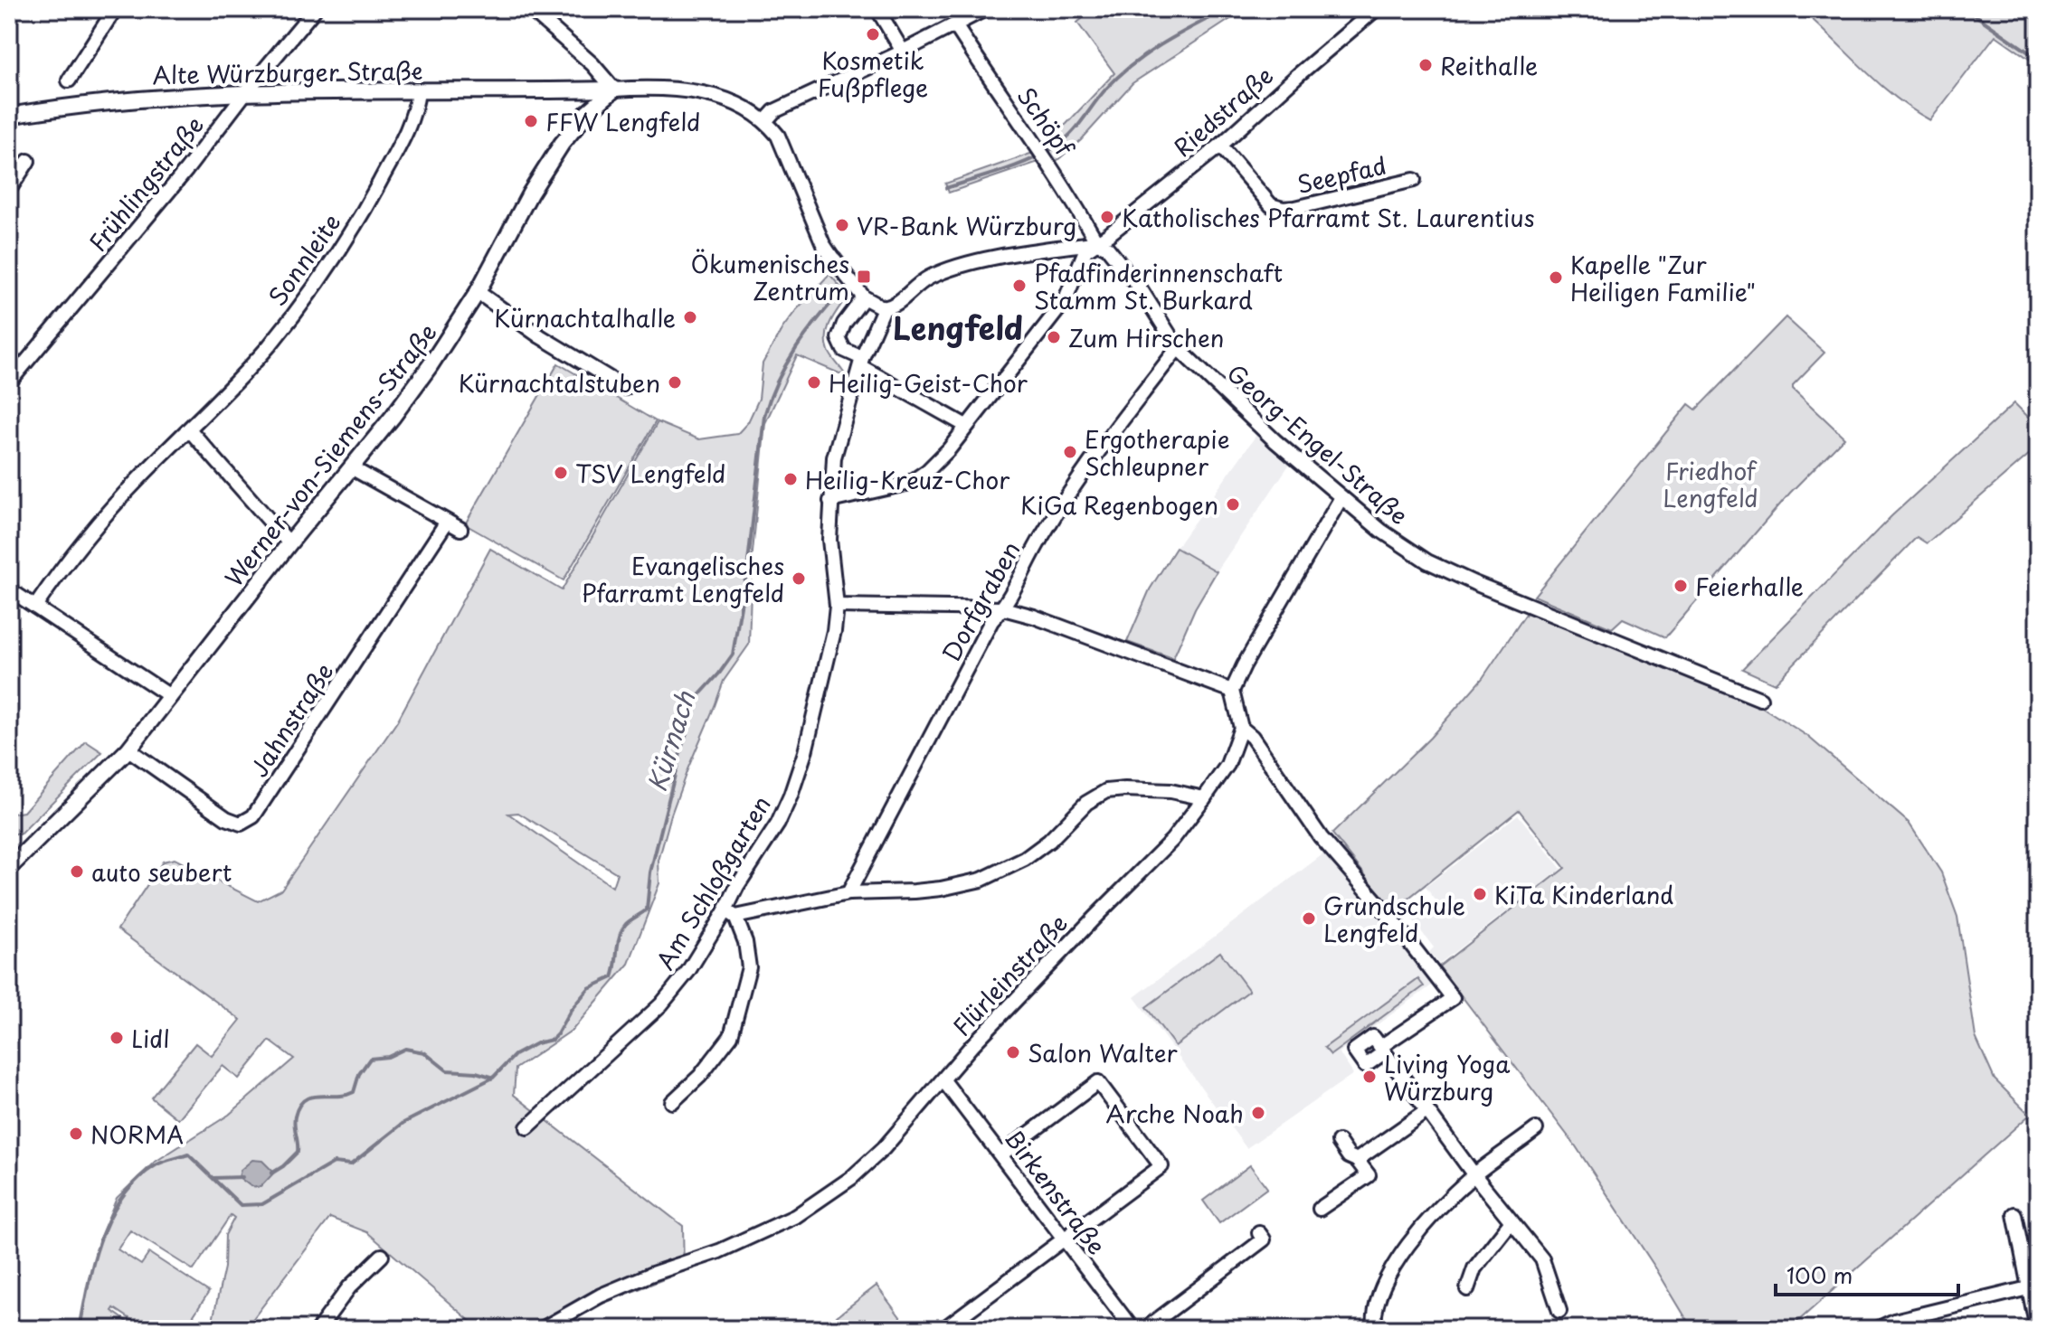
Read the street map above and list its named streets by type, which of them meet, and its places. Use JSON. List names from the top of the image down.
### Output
{
  "streets": {
    "street": [
      "Alte Würzburger Straße",
      "Riedstraße",
      "Schöpf",
      "Seepfad",
      "Frühlingstraße",
      "Sonnleite",
      "Georg-Engel-Straße",
      "Werner-von-Siemens-Straße",
      "Dorfgraben",
      "Jahnstraße",
      "Am Schloßgarten",
      "Flürleinstraße",
      "Birkenstraße"
    ]
  },
  "crossings": [
    ["Alte Würzburger Straße", "Frühlingstraße"],
    ["Alte Würzburger Straße", "Sonnleite"],
    ["Alte Würzburger Straße", "Werner-von-Siemens-Straße"],
    ["Riedstraße", "Schöpf"],
    ["Riedstraße", "Seepfad"],
    ["Riedstraße", "Georg-Engel-Straße"],
    ["Riedstraße", "Am Schloßgarten"],
    ["Schöpf", "Georg-Engel-Straße"],
    ["Georg-Engel-Straße", "Dorfgraben"],
    ["Werner-von-Siemens-Straße", "Jahnstraße"],
    ["Flürleinstraße", "Birkenstraße"]
  ],
  "districts": ["Lengfeld"],
  "water": ["Kürnach"],
  "parks": ["Friedhof Lengfeld"],
  "places": {
    "other": [
      "Kosmetik Fußpflege",
      "Reithalle",
      "FFW Lengfeld",
      "Katholisches Pfarramt St. Laurentius",
      "VR-Bank Würzburg",
      "Kapelle \"Zur Heiligen Familie\"",
      "Pfadfinderinnenschaft Stamm St. Burkard",
      "Kürnachtalhalle",
      "Zum Hirschen",
      "Kürnachtalstuben",
      "Heilig-Geist-Chor",
      "Ergotherapie Schleupner",
      "TSV Lengfeld",
      "Heilig-Kreuz-Chor",
      "KiGa Regenbogen",
      "Evangelisches Pfarramt Lengfeld",
      "Feierhalle",
      "auto seubert",
      "KiTa Kinderland",
      "Grundschule Lengfeld",
      "Lidl",
      "Salon Walter",
      "Living Yoga Würzburg",
      "Arche Noah",
      "NORMA"
    ],
    "transit": ["Ökumenisches Zentrum"]
  },
  "scale_bar": "100 m"
}
